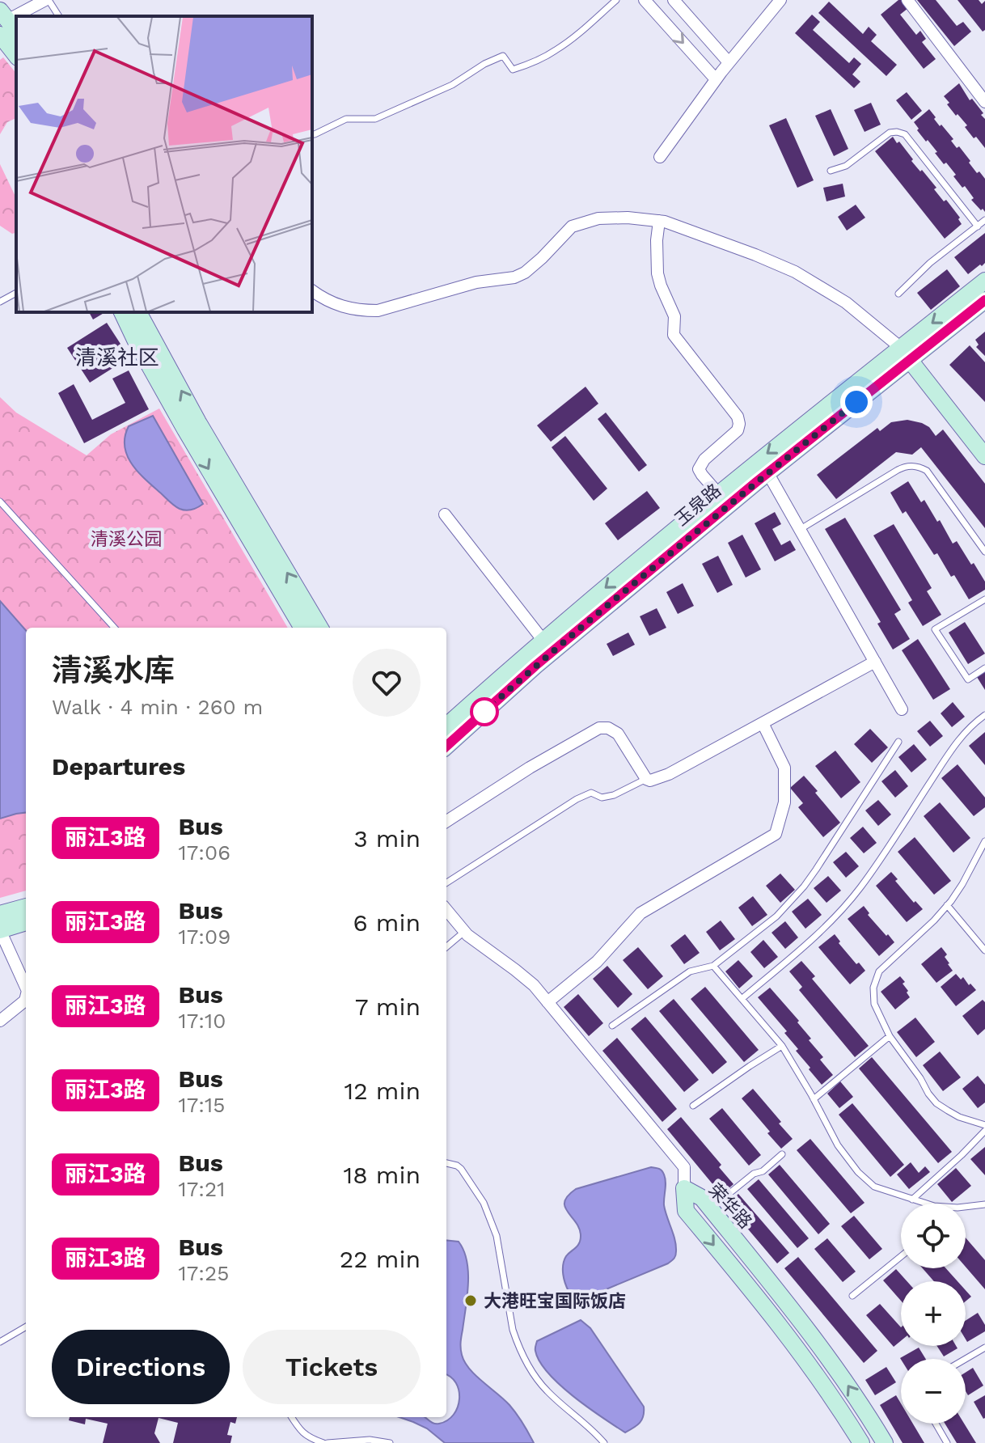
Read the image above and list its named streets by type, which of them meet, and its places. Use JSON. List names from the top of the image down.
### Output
{
  "streets": {
    "street": ["玉泉路", "荣华路"]
  },
  "districts": ["清溪社区"],
  "parks": ["清溪公园"],
  "places": ["大港旺宝国际饭店"],
  "lines": ["bus line 丽江3路"],
  "page": {
    "heading": [
      ["清溪水库", "Walk · 4 min · 260 m"],
      "Departures"
    ],
    "list": [
      {
        "mark": "丽江3路",
        "name": "Bus",
        "note": "17:06",
        "value": "3 min"
      },
      {
        "mark": "丽江3路",
        "name": "Bus",
        "note": "17:09",
        "value": "6 min"
      },
      {
        "mark": "丽江3路",
        "name": "Bus",
        "note": "17:10",
        "value": "7 min"
      },
      {
        "mark": "丽江3路",
        "name": "Bus",
        "note": "17:15",
        "value": "12 min"
      },
      {
        "mark": "丽江3路",
        "name": "Bus",
        "note": "17:21",
        "value": "18 min"
      },
      {
        "mark": "丽江3路",
        "name": "Bus",
        "note": "17:25",
        "value": "22 min"
      }
    ],
    "map_buttons": ["+", "−"],
    "buttons": ["Directions", "Tickets"]
  }
}
